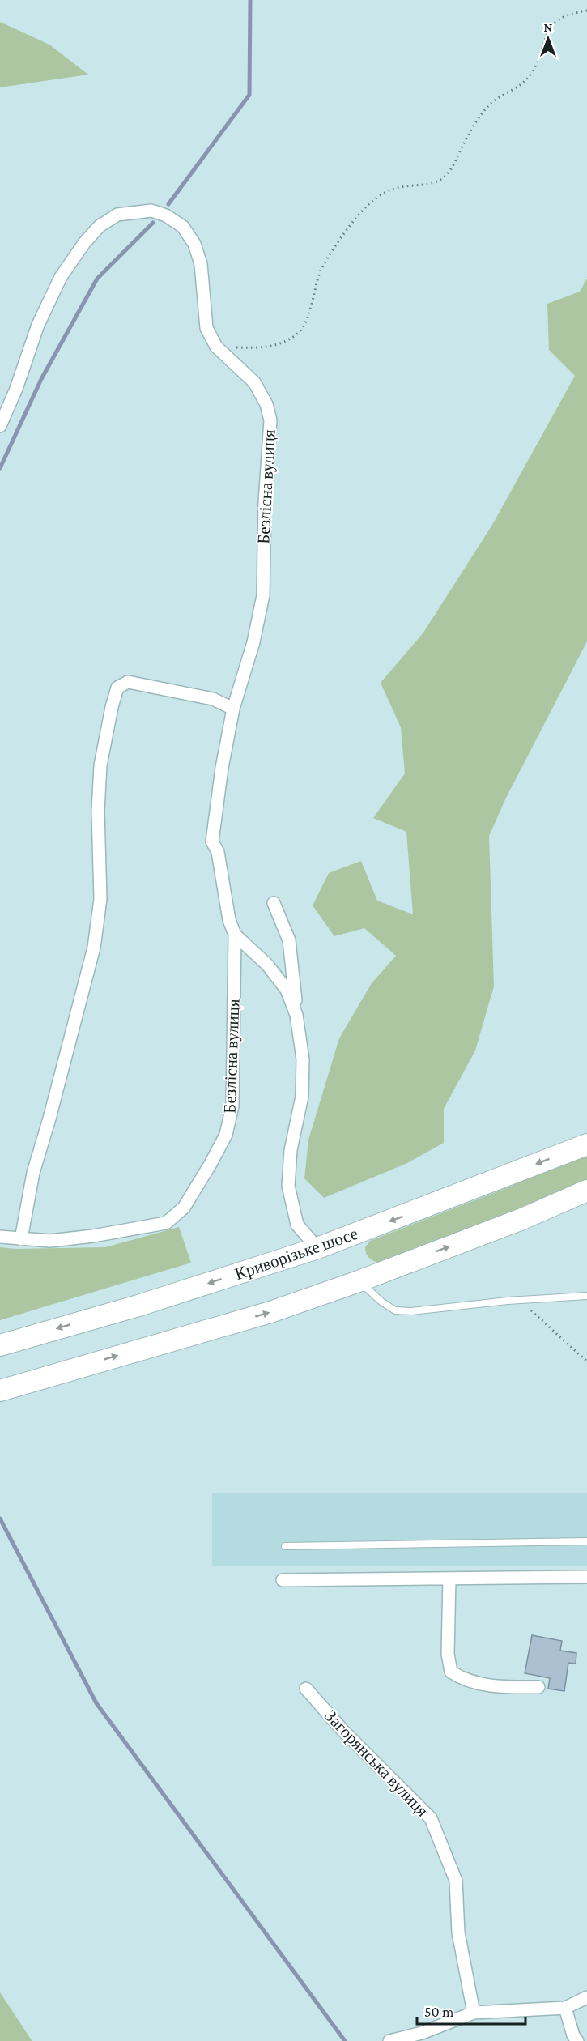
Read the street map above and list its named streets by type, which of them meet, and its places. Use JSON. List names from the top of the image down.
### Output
{
  "streets": {
    "highway": ["Криворізьке шосе"],
    "street": ["Безлісна вулиця", "Загорянська вулиця"]
  },
  "crossings": [
    ["Безлісна вулиця", "Криворізьке шосе"]
  ],
  "scale_bar": "50 m",
  "north": "top"
}
